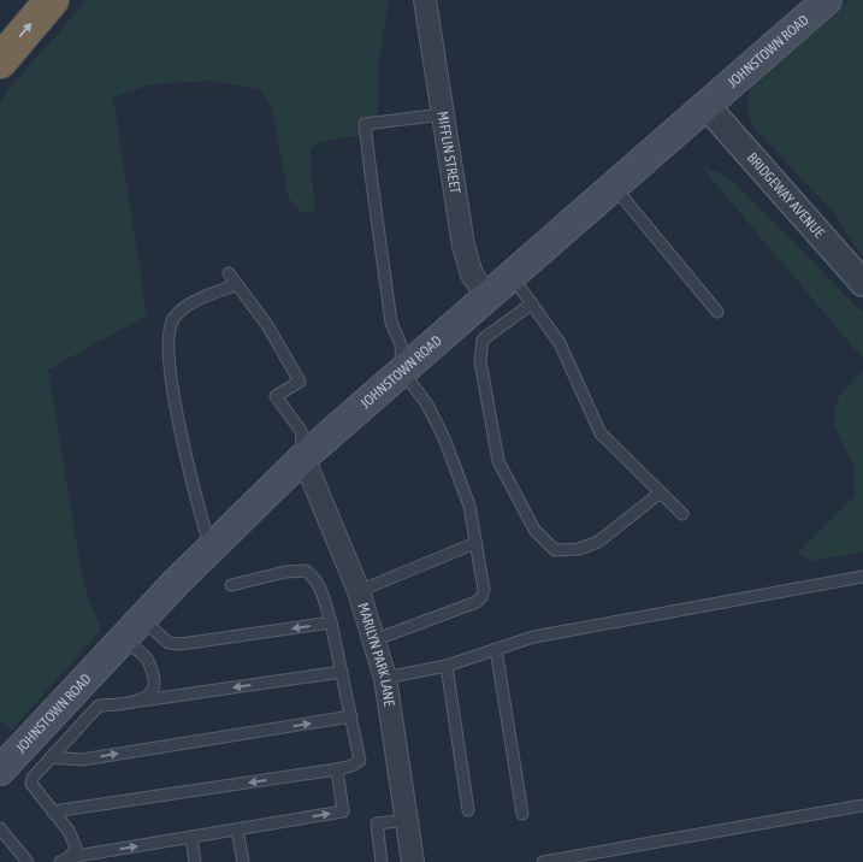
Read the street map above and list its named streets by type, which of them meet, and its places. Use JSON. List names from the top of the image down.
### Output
{
  "streets": {
    "main road": ["JOHNSTOWN ROAD"],
    "street": ["MIFFLIN STREET", "BRIDGEWAY AVENUE", "MARILYN PARK LANE"]
  },
  "crossings": [
    ["JOHNSTOWN ROAD", "MIFFLIN STREET"],
    ["JOHNSTOWN ROAD", "BRIDGEWAY AVENUE"],
    ["JOHNSTOWN ROAD", "MARILYN PARK LANE"]
  ]
}
